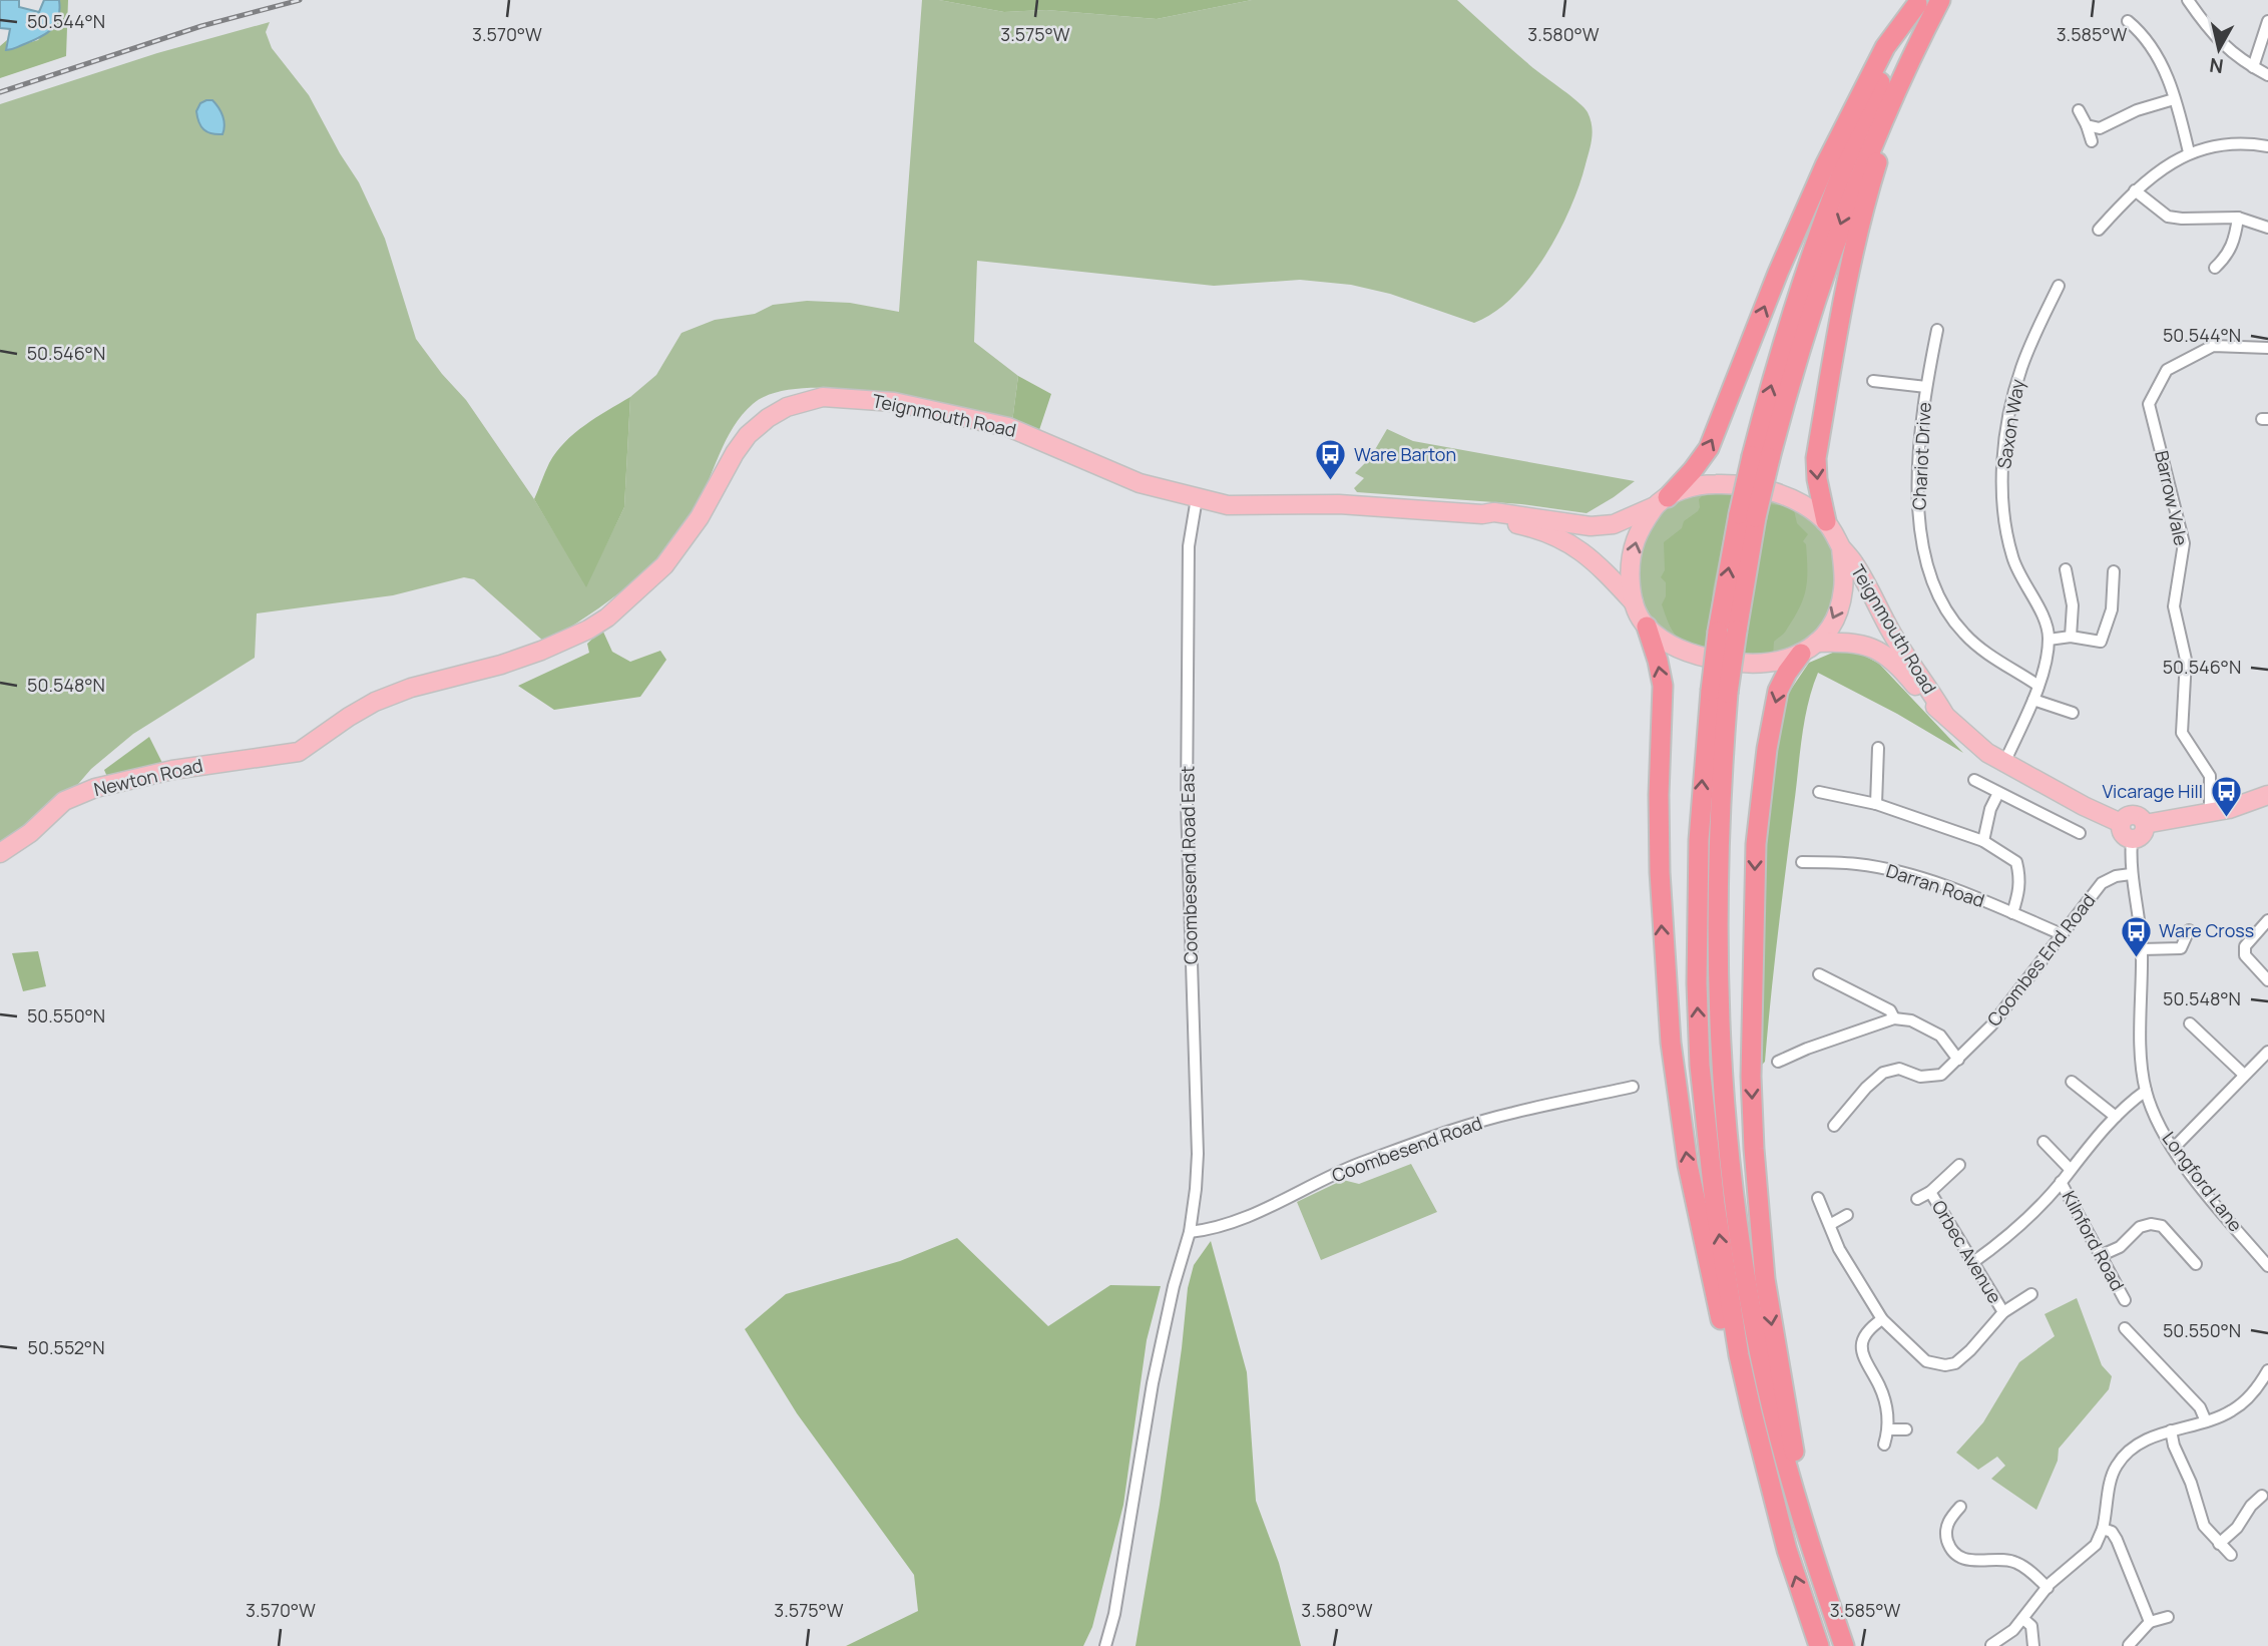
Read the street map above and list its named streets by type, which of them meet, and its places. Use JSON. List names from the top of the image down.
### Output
{
  "streets": {
    "main road": ["Teignmouth Road", "Newton Road"],
    "street": [
      "Saxon Way",
      "Chariot Drive",
      "Barrow Vale",
      "Coombesend Road East",
      "Darran Road",
      "Coombes End Road",
      "Coombesend Road",
      "Longford Lane",
      "Kilnford Road",
      "Orbec Avenue"
    ]
  },
  "crossings": [
    ["Teignmouth Road", "Newton Road"],
    ["Teignmouth Road", "Coombesend Road East"],
    ["Teignmouth Road", "Longford Lane"],
    ["Coombesend Road East", "Coombesend Road"],
    ["Darran Road", "Coombes End Road"],
    ["Coombes End Road", "Longford Lane"]
  ],
  "places": {
    "bus stop": ["Ware Barton", "Vicarage Hill", "Ware Cross"]
  },
  "north": "bottom",
  "coordinates": [
    "50.544°N",
    "3.570°W",
    "3.575°W",
    "3.580°W",
    "3.585°W",
    "50.546°N",
    "50.548°N",
    "50.550°N",
    "50.552°N"
  ]
}
